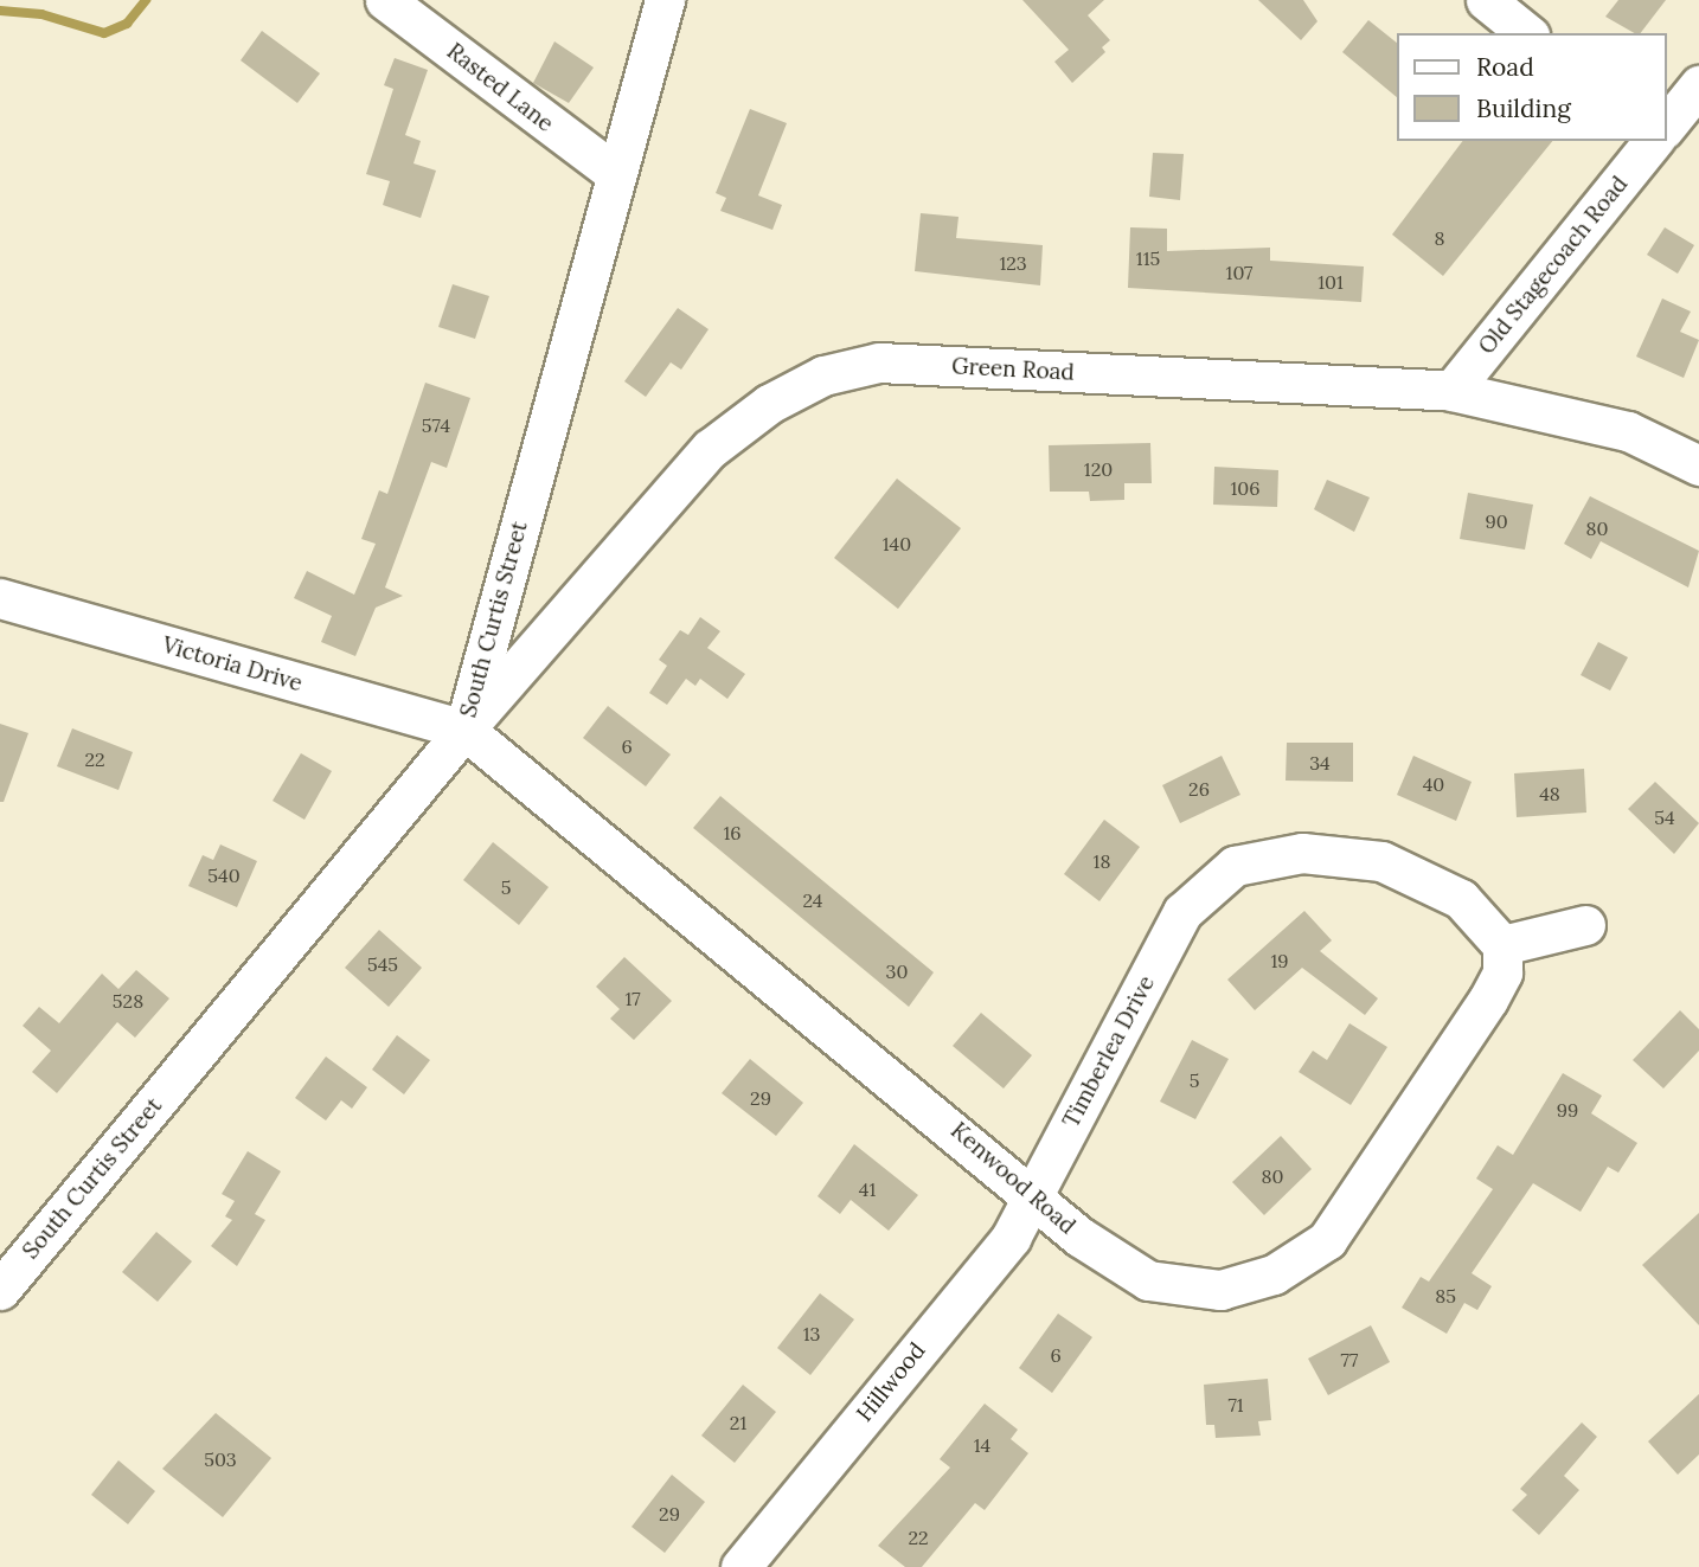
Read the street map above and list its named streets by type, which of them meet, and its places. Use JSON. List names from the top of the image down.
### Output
{
  "streets": {
    "street": [
      "Rasted Lane",
      "Old Stagecoach Road",
      "Green Road",
      "South Curtis Street",
      "Victoria Drive",
      "Timberlea Drive",
      "Kenwood Road",
      "Hillwood"
    ]
  },
  "crossings": [
    ["Rasted Lane", "South Curtis Street"],
    ["Old Stagecoach Road", "Green Road"],
    ["Green Road", "South Curtis Street"],
    ["Green Road", "Victoria Drive"],
    ["Green Road", "Kenwood Road"],
    ["South Curtis Street", "Victoria Drive"],
    ["South Curtis Street", "Kenwood Road"],
    ["Victoria Drive", "Kenwood Road"],
    ["Timberlea Drive", "Kenwood Road"],
    ["Timberlea Drive", "Hillwood"],
    ["Kenwood Road", "Hillwood"]
  ],
  "house_numbers": [
    "8",
    "115",
    "123",
    "107",
    "101",
    "574",
    "120",
    "106",
    "90",
    "80",
    "140",
    "6",
    "22",
    "34",
    "40",
    "26",
    "48",
    "54",
    "16",
    "18",
    "540",
    "5",
    "24",
    "19",
    "545",
    "30",
    "17",
    "528",
    "5",
    "29",
    "99",
    "80",
    "41",
    "85",
    "13",
    "6",
    "77",
    "71",
    "21",
    "14",
    "503",
    "29",
    "22"
  ],
  "legend": ["Road", "Building"]
}
